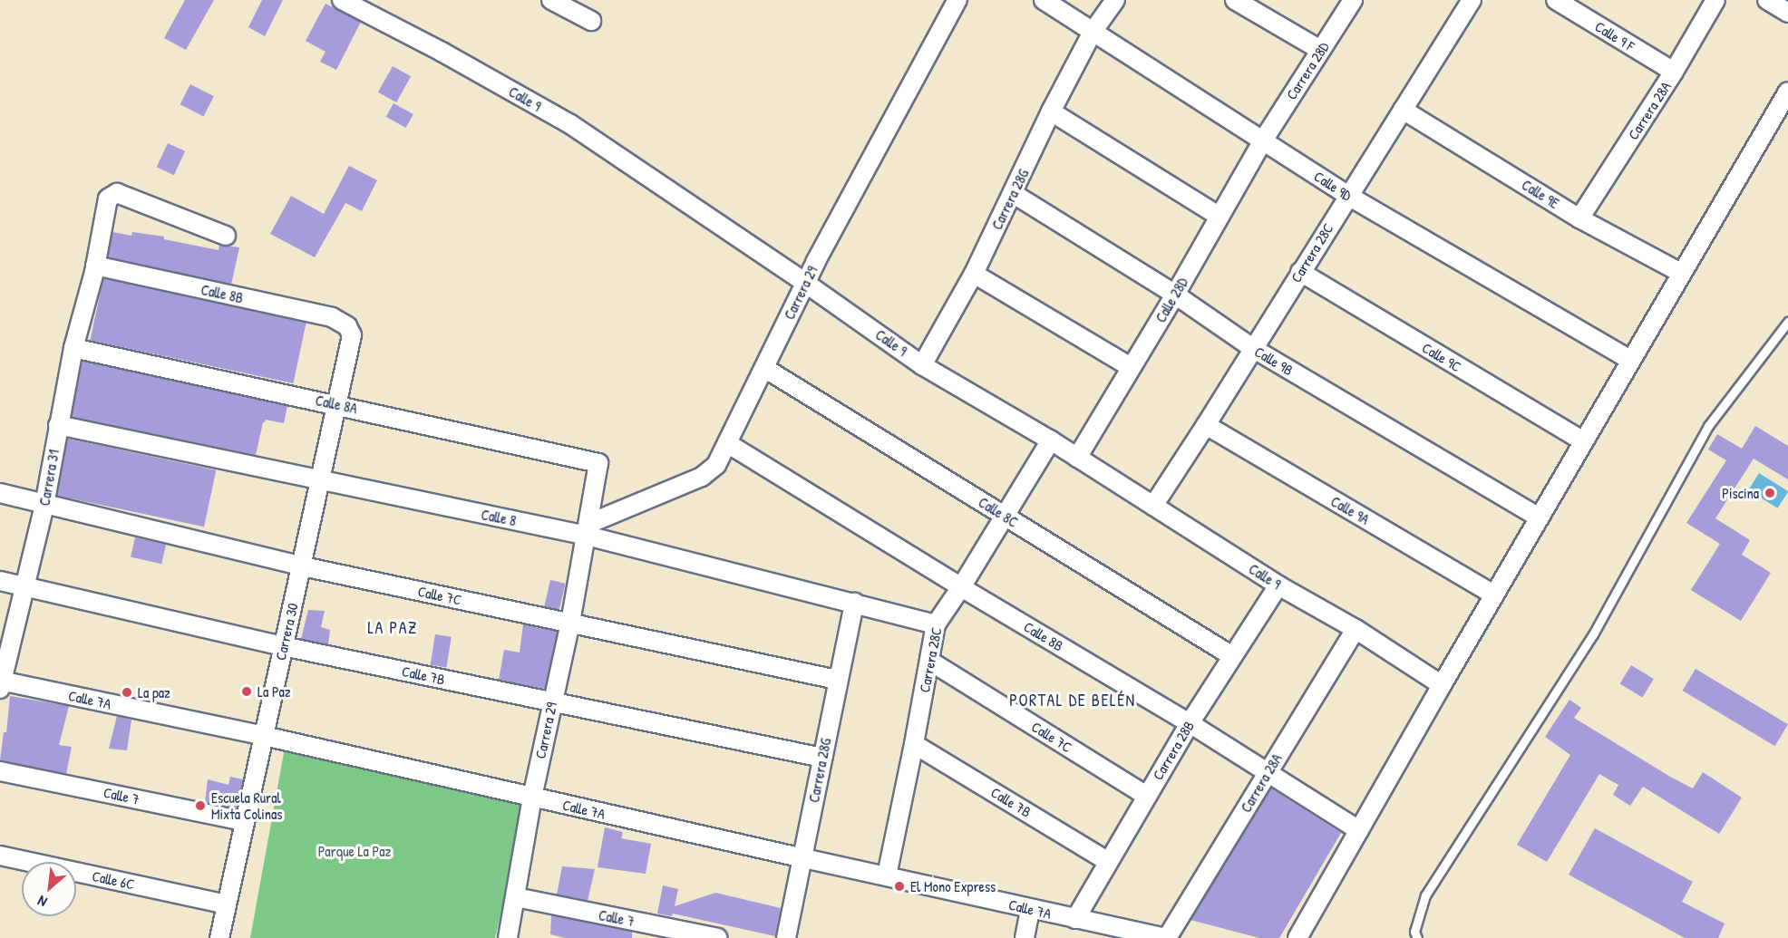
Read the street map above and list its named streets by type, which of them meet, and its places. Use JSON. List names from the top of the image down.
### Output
{
  "streets": {
    "street": [
      "Calle 9 F",
      "Carrera 28D",
      "Calle 9",
      "Carrera 28A",
      "Calle 9D",
      "Calle 9E",
      "Carrera 28G",
      "Carrera 28C",
      "Carrera 29",
      "Calle 8B",
      "Calle 28D",
      "Calle 9C",
      "Calle 9B",
      "Calle 8A",
      "Carrera 31",
      "Calle 9A",
      "Calle 8C",
      "Calle 8",
      "Calle 7C",
      "Carrera 30",
      "Calle 7B",
      "Calle 7A",
      "Carrera 28B",
      "Calle 7",
      "Calle 6C"
    ]
  },
  "crossings": [
    ["Calle 9 F", "Carrera 28A"],
    ["Carrera 28D", "Calle 9D"],
    ["Carrera 28D", "Calle 28D"],
    ["Calle 9", "Carrera 28A"],
    ["Calle 9", "Carrera 28G"],
    ["Calle 9", "Carrera 28C"],
    ["Calle 9", "Carrera 29"],
    ["Calle 9", "Calle 28D"],
    ["Calle 9", "Carrera 28B"],
    ["Carrera 28A", "Calle 9E"],
    ["Carrera 28A", "Calle 8B"],
    ["Carrera 28A", "Calle 7A"],
    ["Calle 9D", "Carrera 28G"],
    ["Calle 9D", "Carrera 28C"],
    ["Calle 9D", "Calle 28D"],
    ["Calle 9E", "Carrera 28C"],
    ["Carrera 28G", "Calle 9B"],
    ["Carrera 28G", "Calle 8"],
    ["Carrera 28G", "Calle 7C"],
    ["Carrera 28G", "Calle 7B"],
    ["Carrera 28G", "Calle 7A"],
    ["Carrera 28C", "Calle 8B"],
    ["Carrera 28C", "Calle 9C"],
    ["Carrera 28C", "Calle 9B"],
    ["Carrera 28C", "Calle 9A"],
    ["Carrera 28C", "Calle 8C"],
    ["Carrera 28C", "Calle 8"],
    ["Carrera 28C", "Calle 7C"],
    ["Carrera 28C", "Calle 7B"],
    ["Carrera 28C", "Calle 7A"],
    ["Carrera 29", "Calle 8B"],
    ["Carrera 29", "Calle 8A"],
    ["Carrera 29", "Calle 8C"],
    ["Carrera 29", "Calle 8"],
    ["Carrera 29", "Calle 7C"],
    ["Carrera 29", "Calle 7B"],
    ["Carrera 29", "Calle 7A"],
    ["Carrera 29", "Calle 7"],
    ["Calle 8B", "Carrera 31"],
    ["Calle 8B", "Carrera 30"],
    ["Calle 8B", "Carrera 28B"],
    ["Calle 28D", "Calle 9B"],
    ["Calle 8A", "Carrera 31"],
    ["Calle 8A", "Carrera 30"],
    ["Carrera 31", "Calle 8"],
    ["Carrera 31", "Calle 7C"],
    ["Carrera 31", "Calle 7B"],
    ["Carrera 31", "Calle 7A"],
    ["Calle 8C", "Carrera 28B"],
    ["Calle 8", "Carrera 30"],
    ["Calle 7C", "Carrera 30"],
    ["Calle 7C", "Carrera 28B"],
    ["Carrera 30", "Calle 7B"],
    ["Carrera 30", "Calle 7A"],
    ["Carrera 30", "Calle 7"],
    ["Carrera 30", "Calle 6C"],
    ["Calle 7B", "Carrera 28B"],
    ["Calle 7A", "Carrera 28B"]
  ],
  "districts": ["LA PAZ", "PORTAL DE BELÉN"],
  "parks": ["Parque La Paz"],
  "places": [
    "Piscina",
    "La Paz",
    "La paz",
    "Escuela Rural Mixta Colinas",
    "El Mono Express"
  ],
  "north": "bottom left"
}
